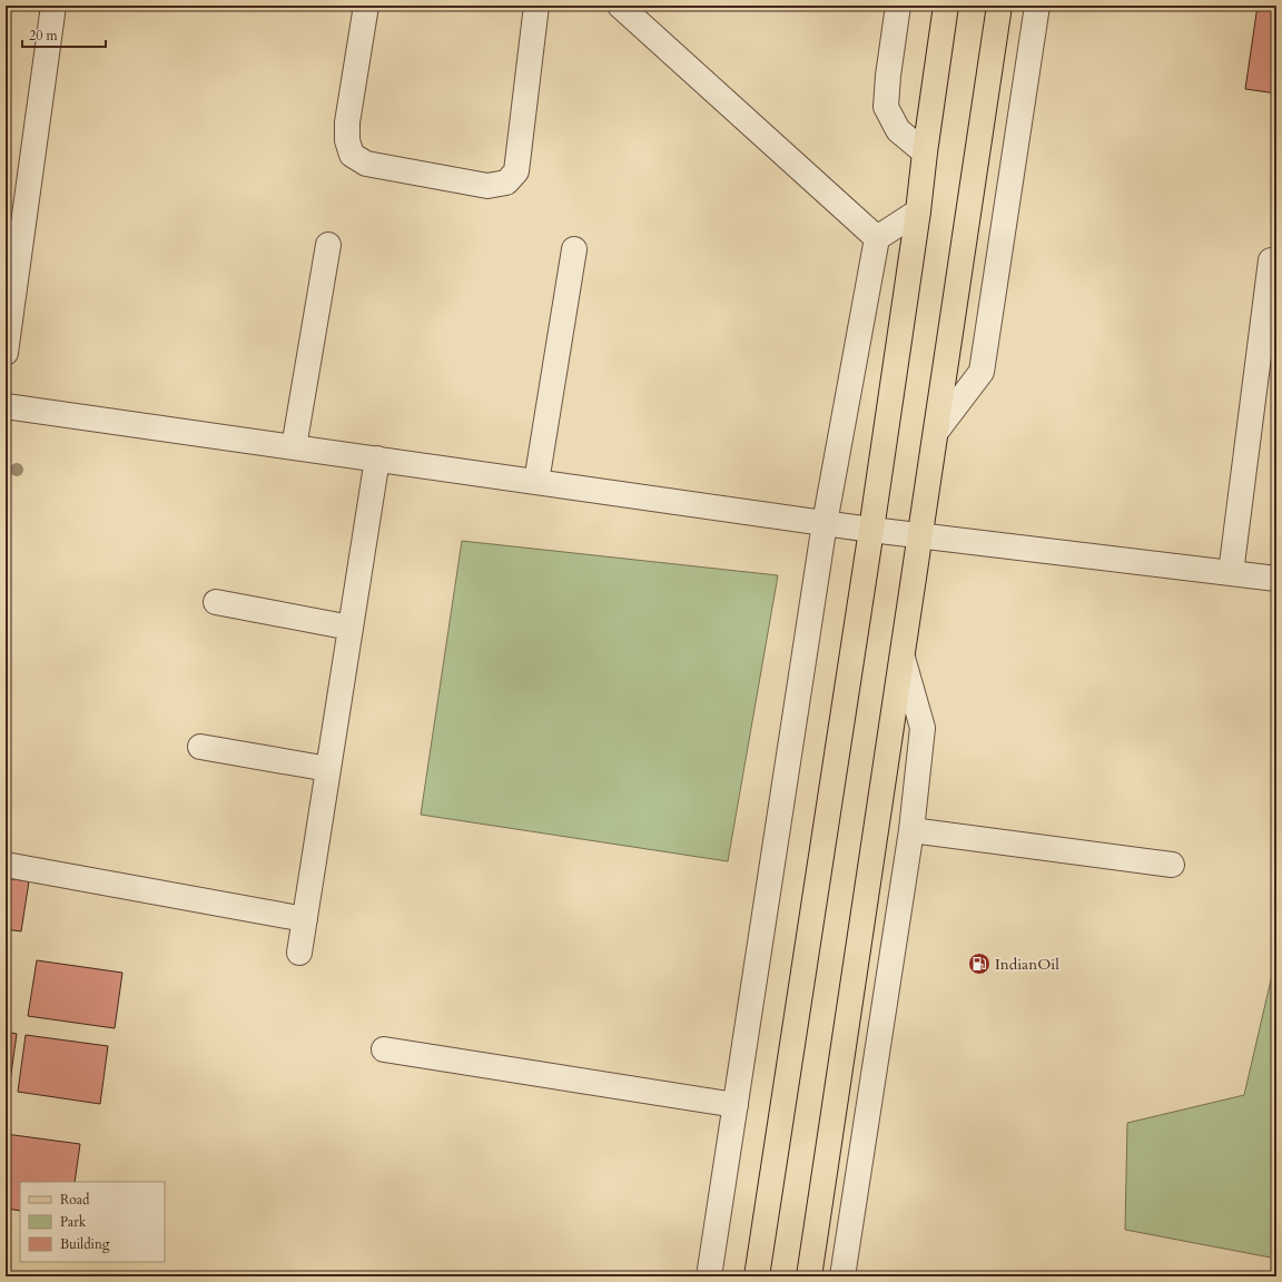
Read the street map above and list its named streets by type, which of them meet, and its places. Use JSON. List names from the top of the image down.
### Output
{
  "places": {
    "fuel station": ["IndianOil"]
  },
  "legend": ["Road", "Park", "Building"],
  "scale_bar": "20 m"
}
